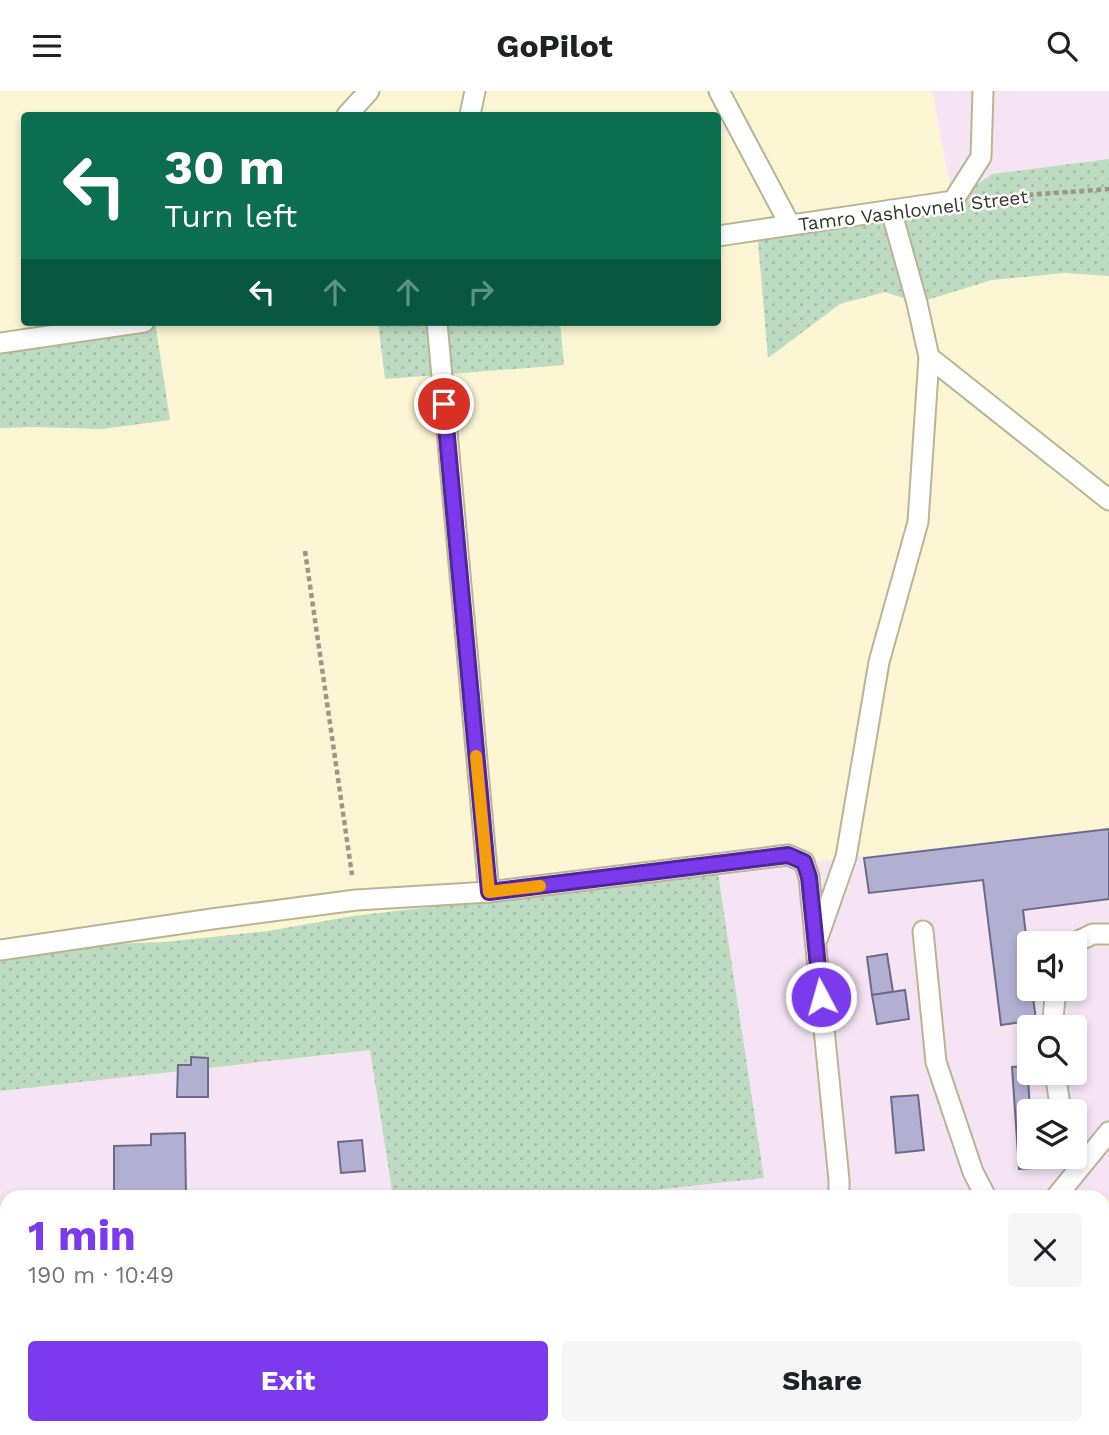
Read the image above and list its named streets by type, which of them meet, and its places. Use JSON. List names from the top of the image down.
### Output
{
  "streets": {
    "lane": ["Tamro Vashlovneli Street"]
  },
  "page": {
    "header": "GoPilot",
    "turn": ["30 m", "Turn left"],
    "heading": ["1 min", "190 m · 10:49"],
    "buttons": ["Exit", "Share"]
  }
}
